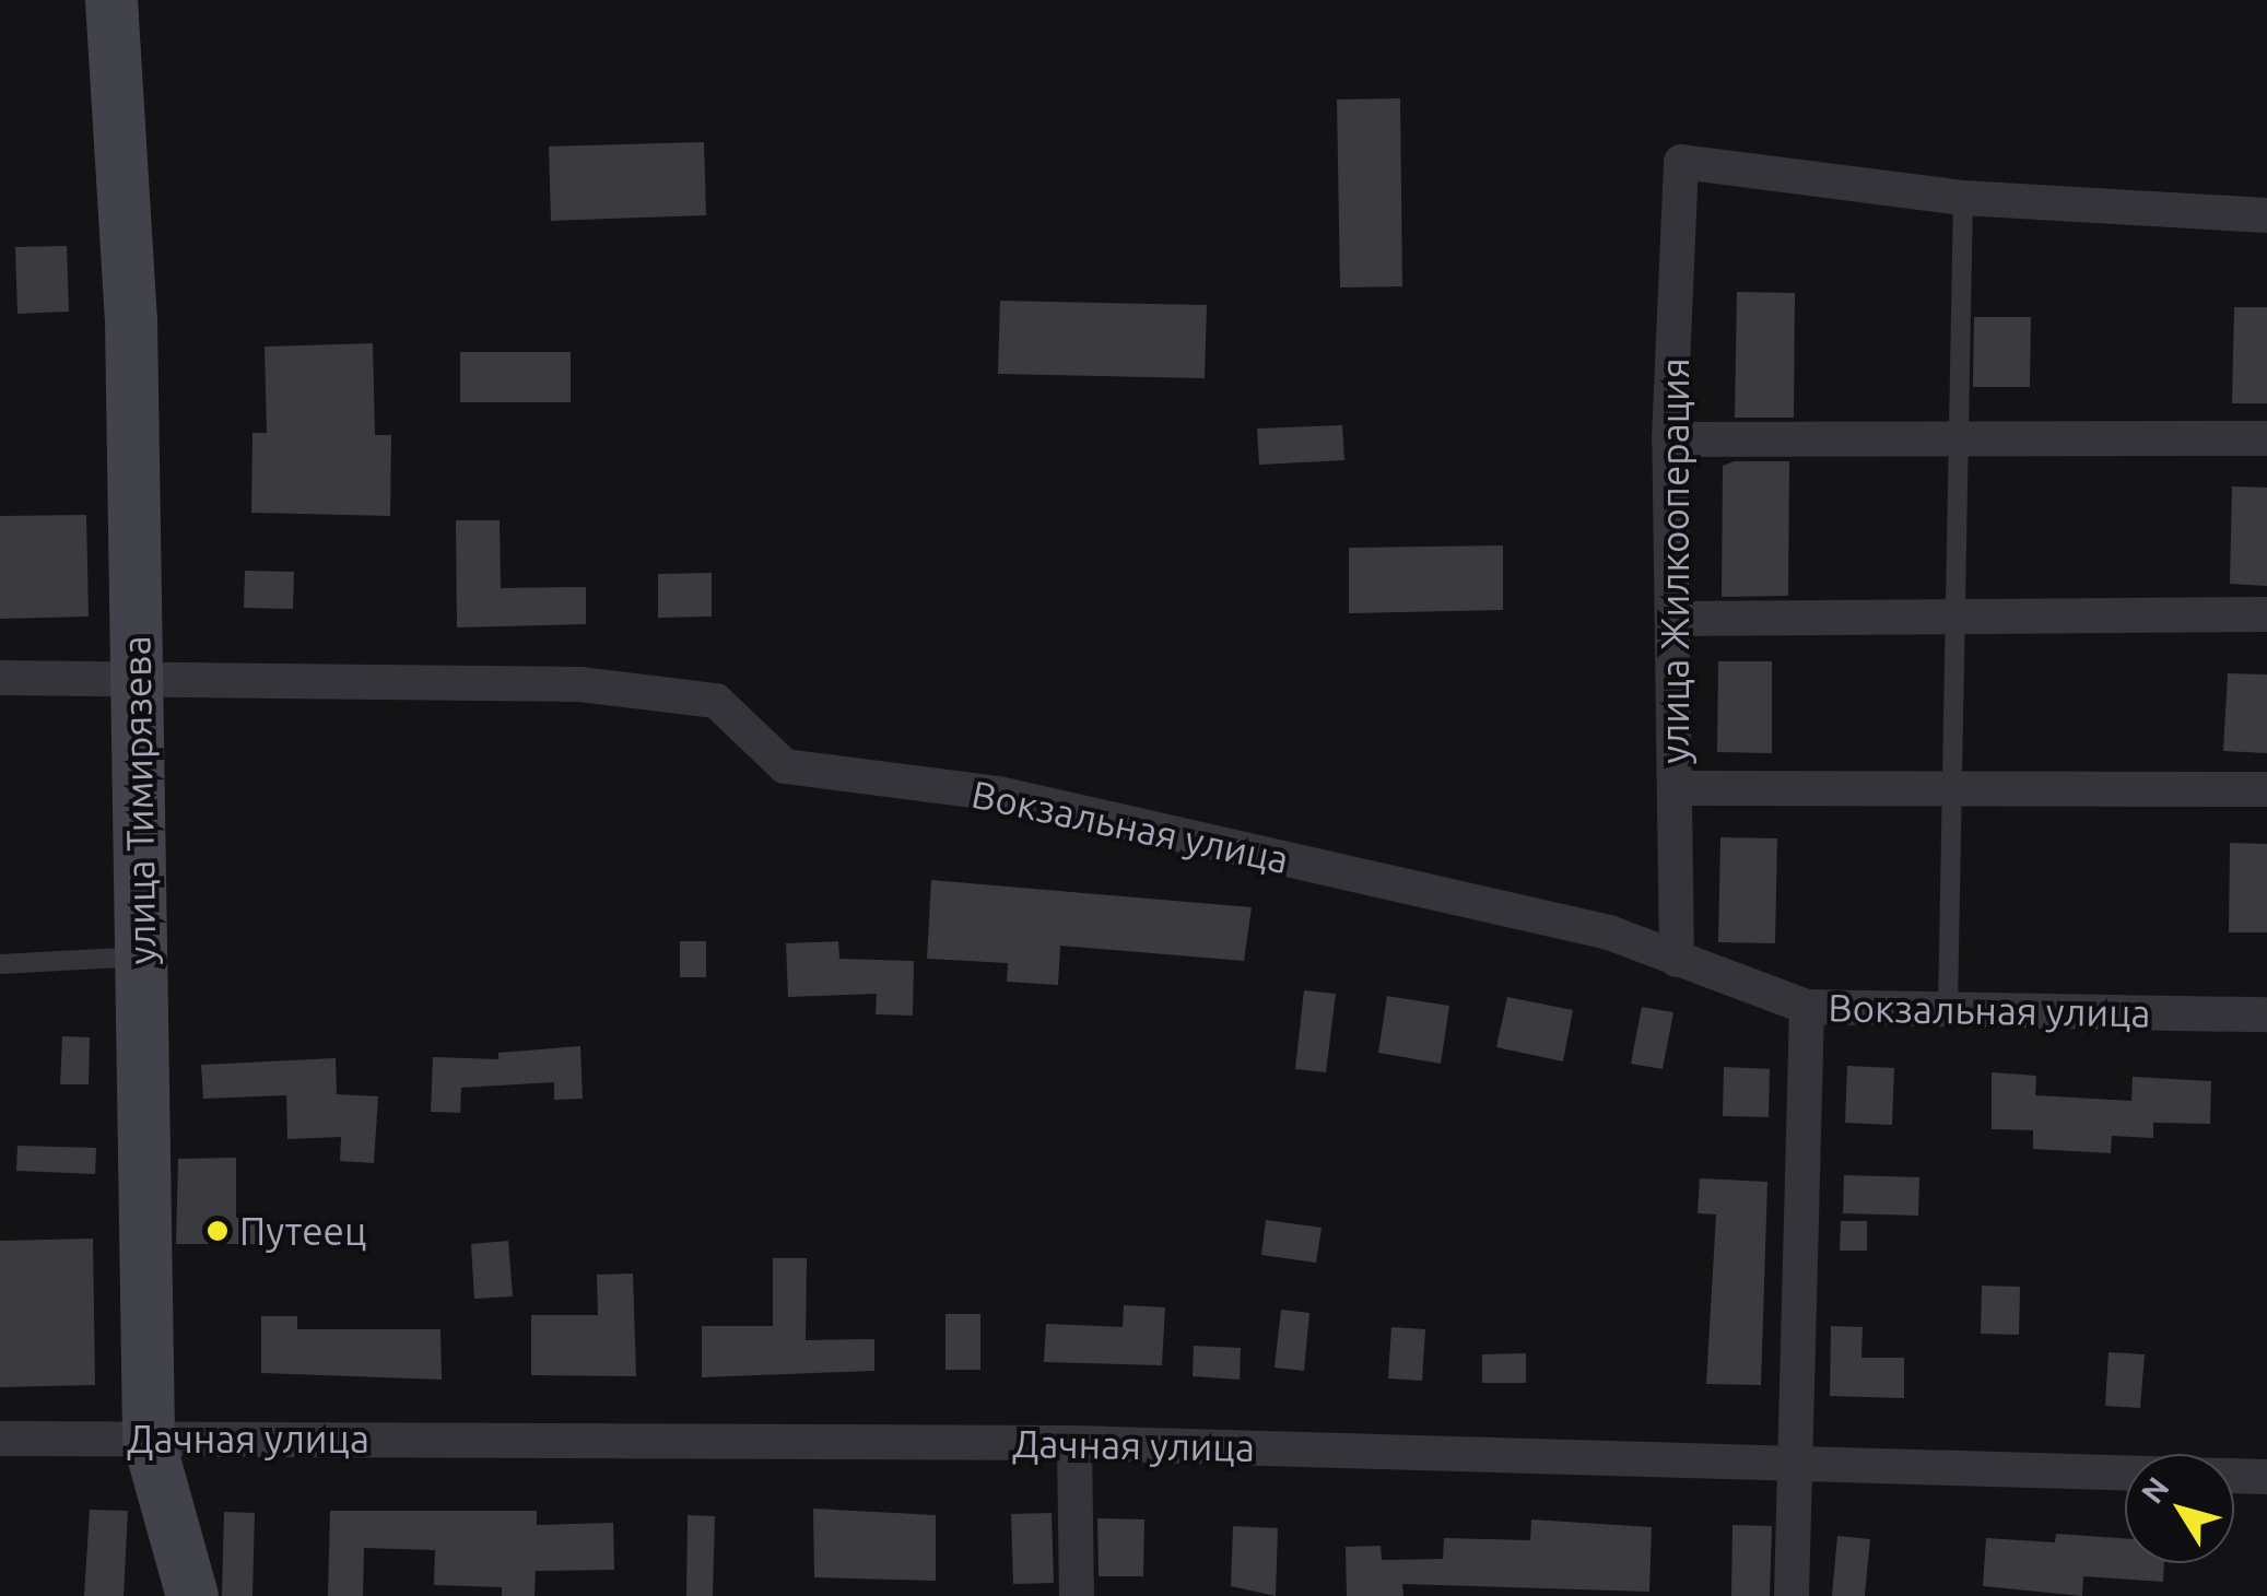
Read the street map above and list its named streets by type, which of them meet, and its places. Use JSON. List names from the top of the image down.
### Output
{
  "streets": {
    "main road": ["улица Тимирязева"],
    "street": ["улица Жилкооперация", "Вокзальная улица", "Дачная улица"]
  },
  "crossings": [
    ["улица Жилкооперация", "Вокзальная улица"],
    ["улица Тимирязева", "Вокзальная улица"],
    ["улица Тимирязева", "Дачная улица"]
  ],
  "places": ["Путеец"],
  "north": "top left"
}
